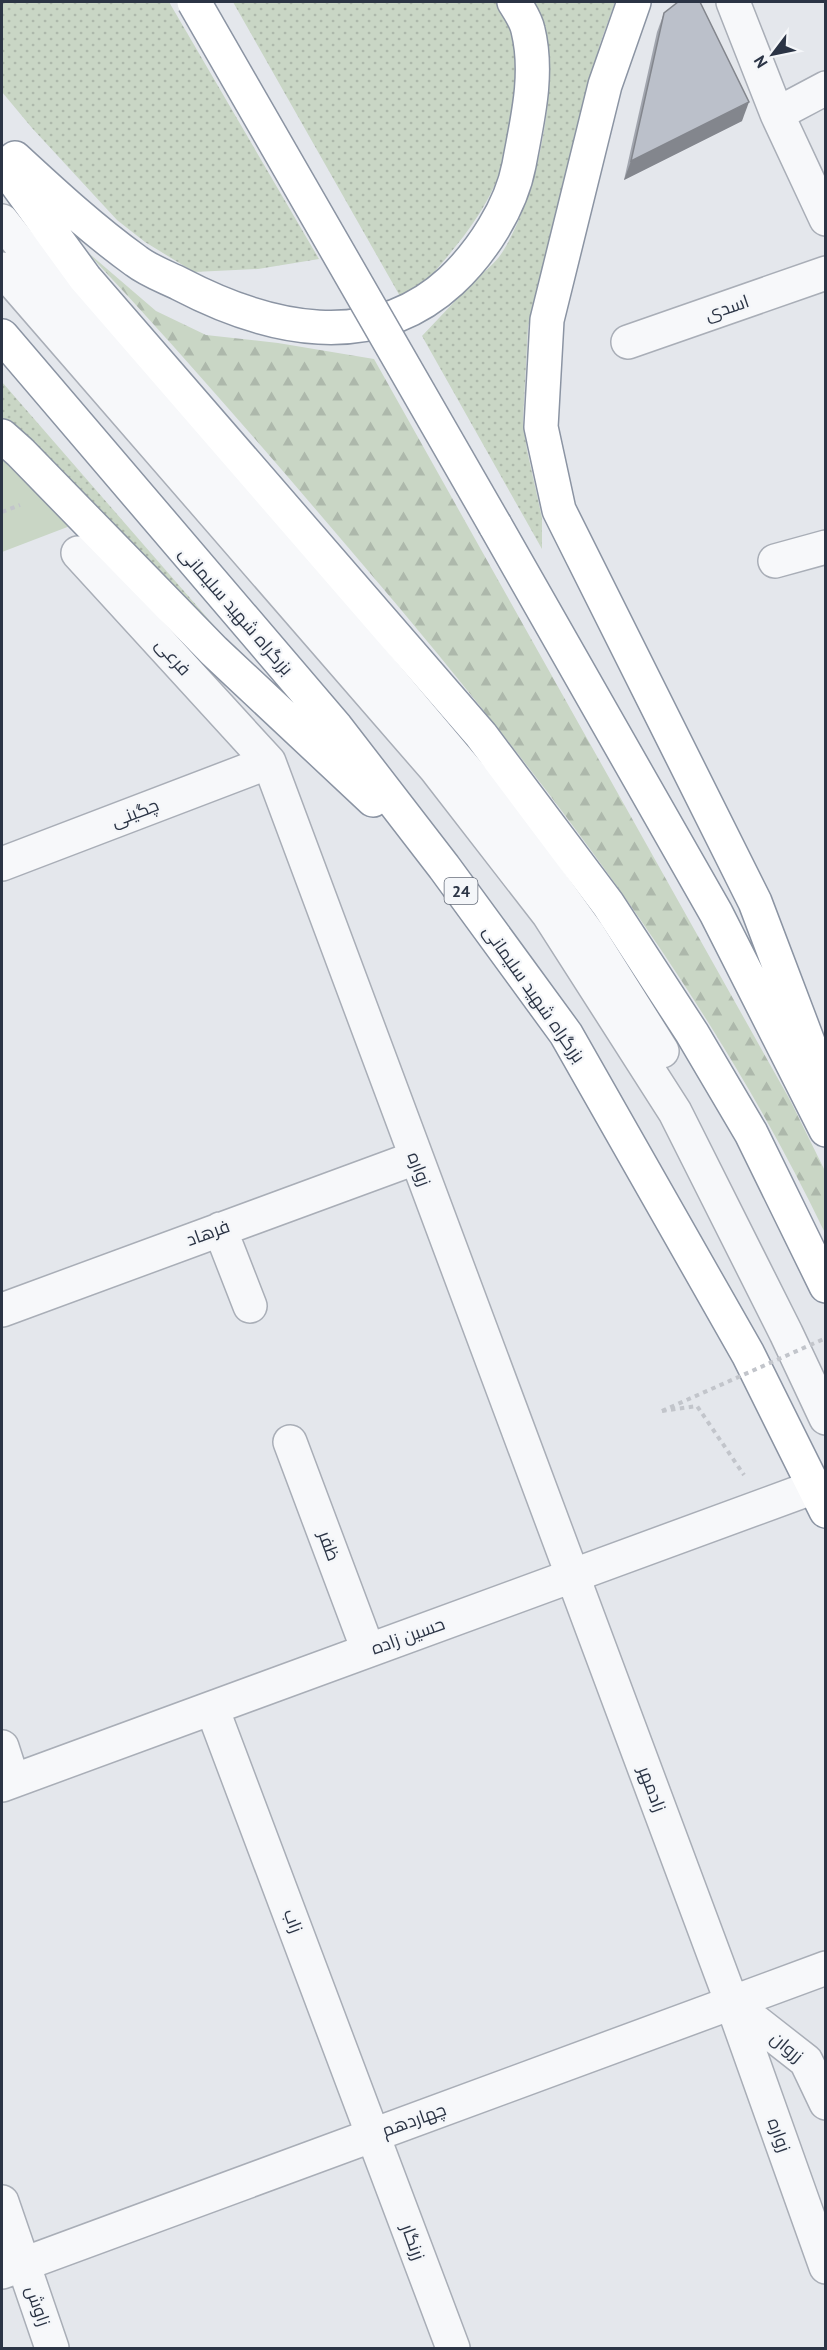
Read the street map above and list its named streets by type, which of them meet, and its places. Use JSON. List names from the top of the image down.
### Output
{
  "streets": {
    "highway": ["بزرگراه شهید سلیمانی", "24"],
    "street": [
      "اسدی",
      "فرعی",
      "چگینی",
      "زواره",
      "فرهاد",
      "ظفر",
      "حسین زاده",
      "زادمهر",
      "زاب",
      "زروان",
      "چهاردهم",
      "زرنگار",
      "زاوش"
    ]
  },
  "crossings": [
    ["بزرگراه شهید سلیمانی", "حسین زاده"],
    ["فرعی", "چگینی"],
    ["فرعی", "زواره"],
    ["چگینی", "زواره"],
    ["زواره", "فرهاد"],
    ["زواره", "حسین زاده"],
    ["زواره", "زادمهر"],
    ["زواره", "زروان"],
    ["زواره", "چهاردهم"],
    ["ظفر", "حسین زاده"],
    ["حسین زاده", "زادمهر"],
    ["حسین زاده", "زاب"],
    ["زادمهر", "زروان"],
    ["زادمهر", "چهاردهم"],
    ["زاب", "چهاردهم"],
    ["زاب", "زرنگار"],
    ["زروان", "چهاردهم"],
    ["چهاردهم", "زرنگار"],
    ["چهاردهم", "زاوش"]
  ],
  "north": "bottom left"
}
